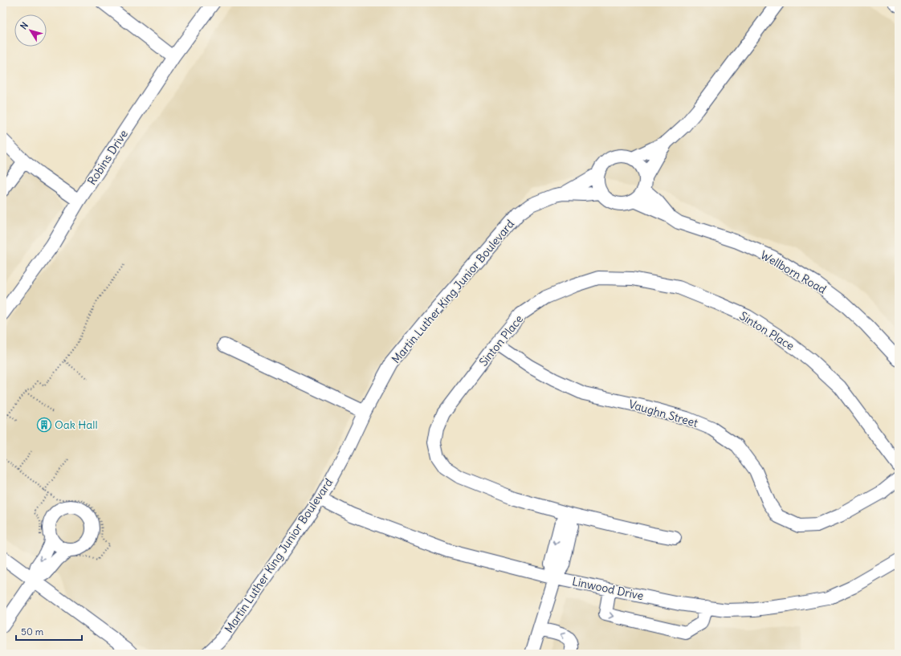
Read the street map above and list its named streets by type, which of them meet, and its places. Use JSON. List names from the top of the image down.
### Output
{
  "streets": {
    "street": [
      "Robins Drive",
      "Wellborn Road",
      "Martin Luther King Junior Boulevard",
      "Sinton Place",
      "Vaughn Street",
      "Linwood Drive"
    ]
  },
  "crossings": [
    ["Martin Luther King Junior Boulevard", "Linwood Drive"],
    ["Sinton Place", "Vaughn Street"]
  ],
  "places": {
    "building": ["Oak Hall"]
  },
  "scale_bar": "50 m",
  "north": "top left"
}
